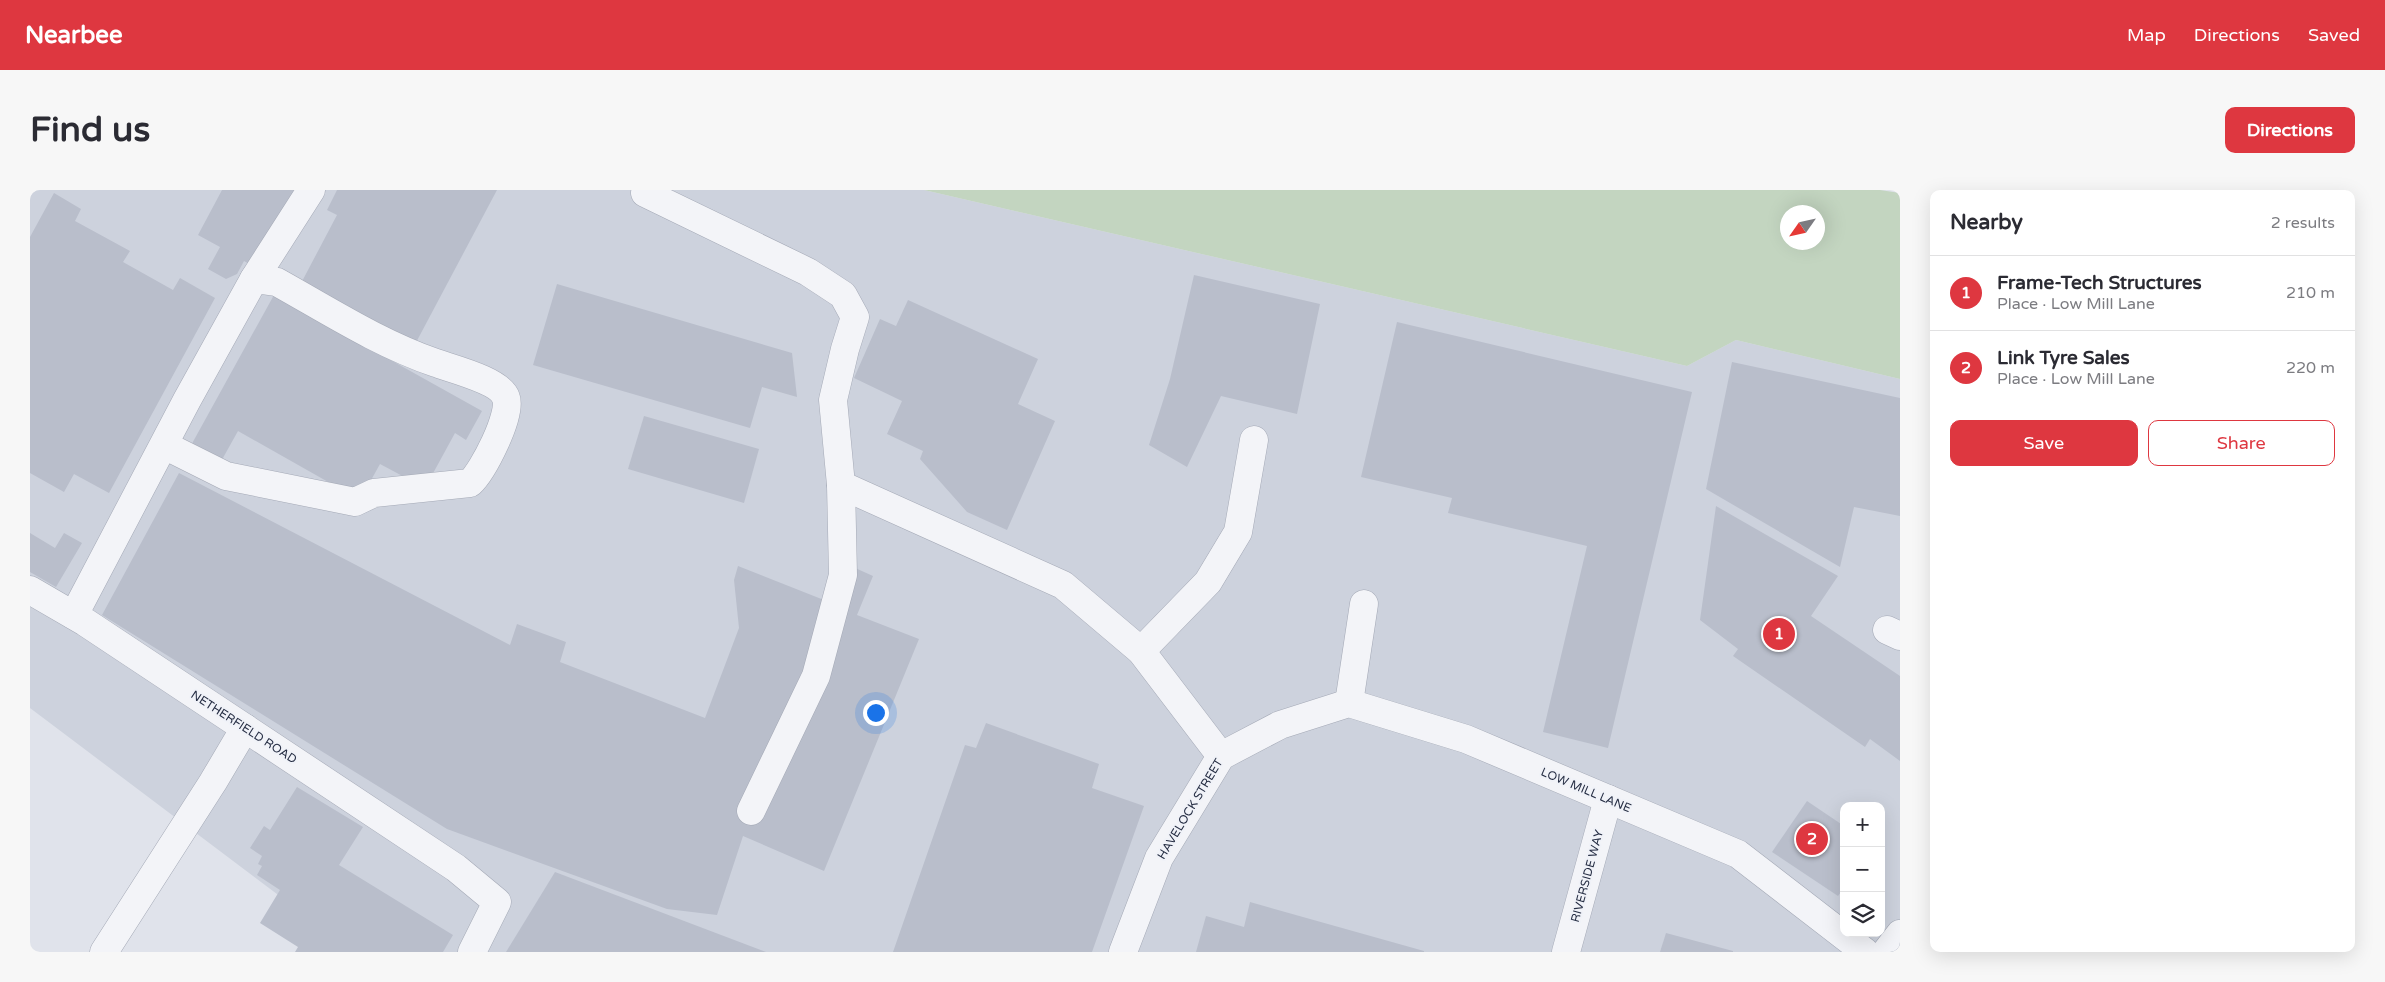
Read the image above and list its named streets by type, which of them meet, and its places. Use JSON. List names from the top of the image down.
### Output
{
  "streets": {
    "street": [
      "NETHERFIELD ROAD",
      "LOW MILL LANE",
      "HAVELOCK STREET",
      "RIVERSIDE WAY"
    ]
  },
  "crossings": [
    ["LOW MILL LANE", "HAVELOCK STREET"],
    ["LOW MILL LANE", "RIVERSIDE WAY"]
  ],
  "north": "bottom left",
  "page": {
    "header": "Nearbee",
    "nav": ["Map", "Directions", "Saved"],
    "buttons": [
      "Directions",
      ["Save", "Share"]
    ],
    "title": "Find us",
    "heading": ["Nearby", "2 results"],
    "list": [
      {
        "mark": "1",
        "name": "Frame-Tech Structures",
        "note": "Place · Low Mill Lane",
        "value": "210 m"
      },
      {
        "mark": "2",
        "name": "Link Tyre Sales",
        "note": "Place · Low Mill Lane",
        "value": "220 m"
      }
    ],
    "pins": ["1", "2"],
    "map_buttons": ["+", "−"]
  }
}
